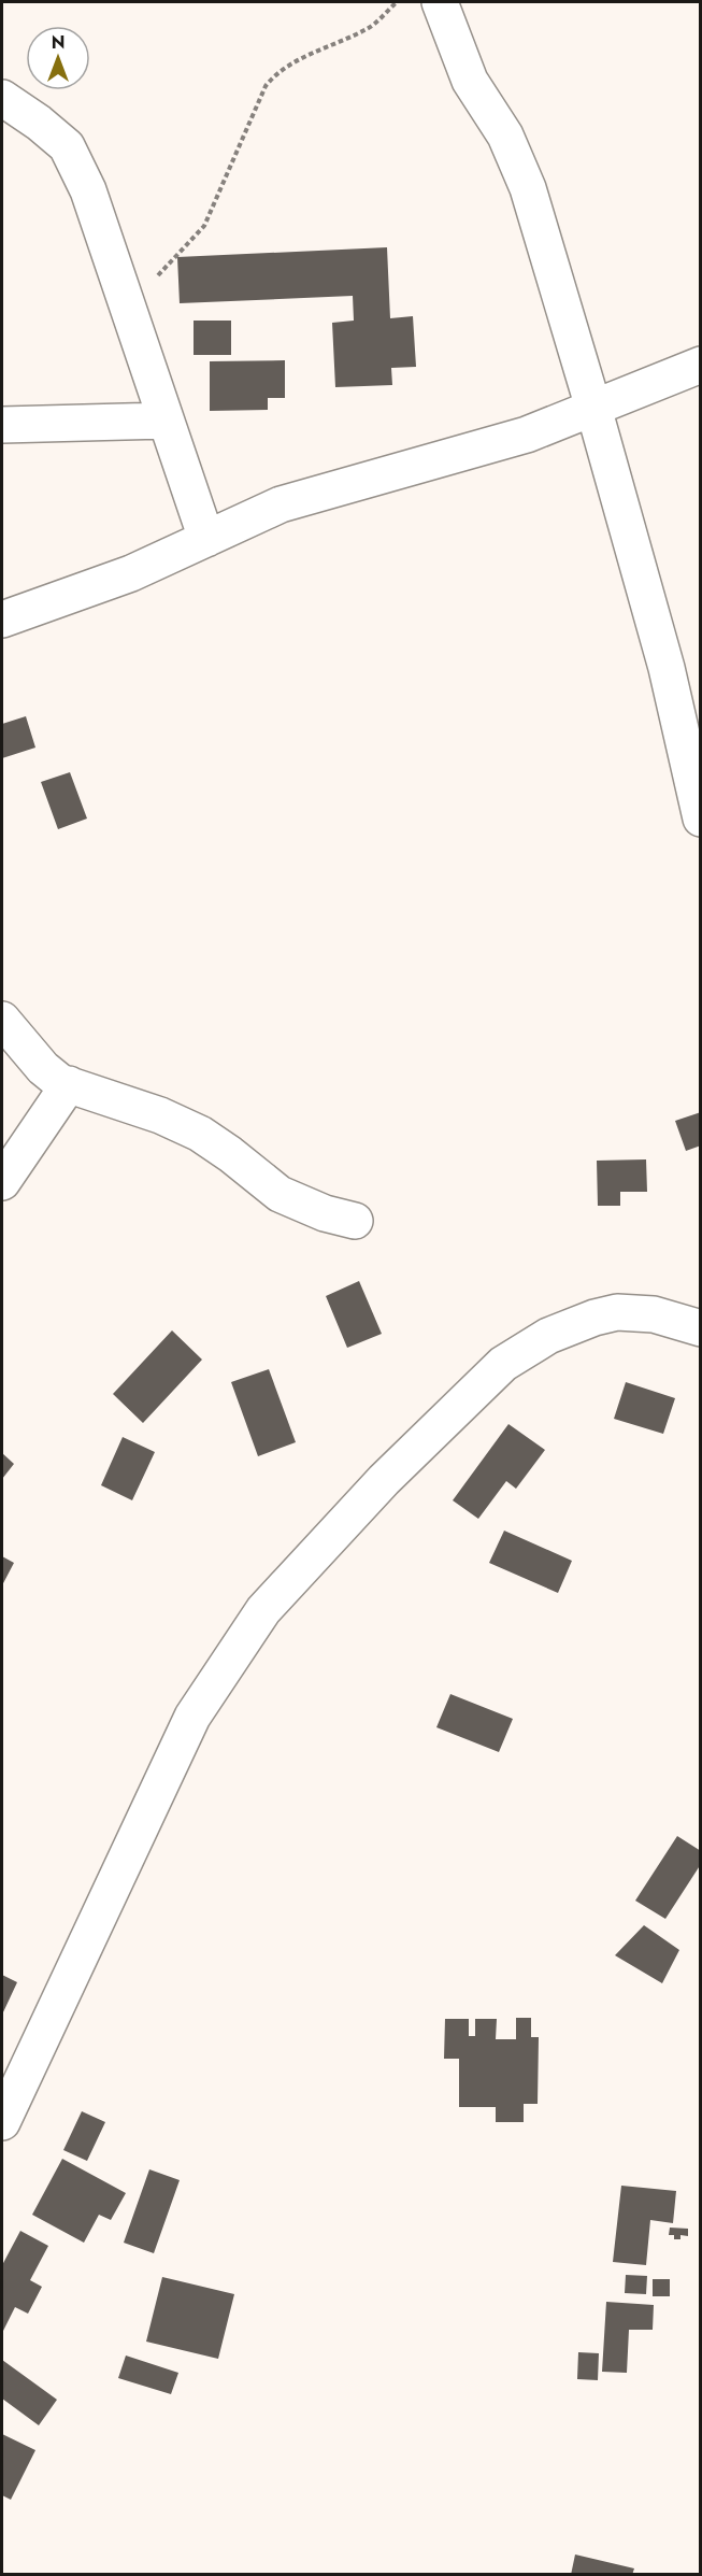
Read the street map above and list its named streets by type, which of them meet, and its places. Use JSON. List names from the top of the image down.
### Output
{
  "north": "top"
}
